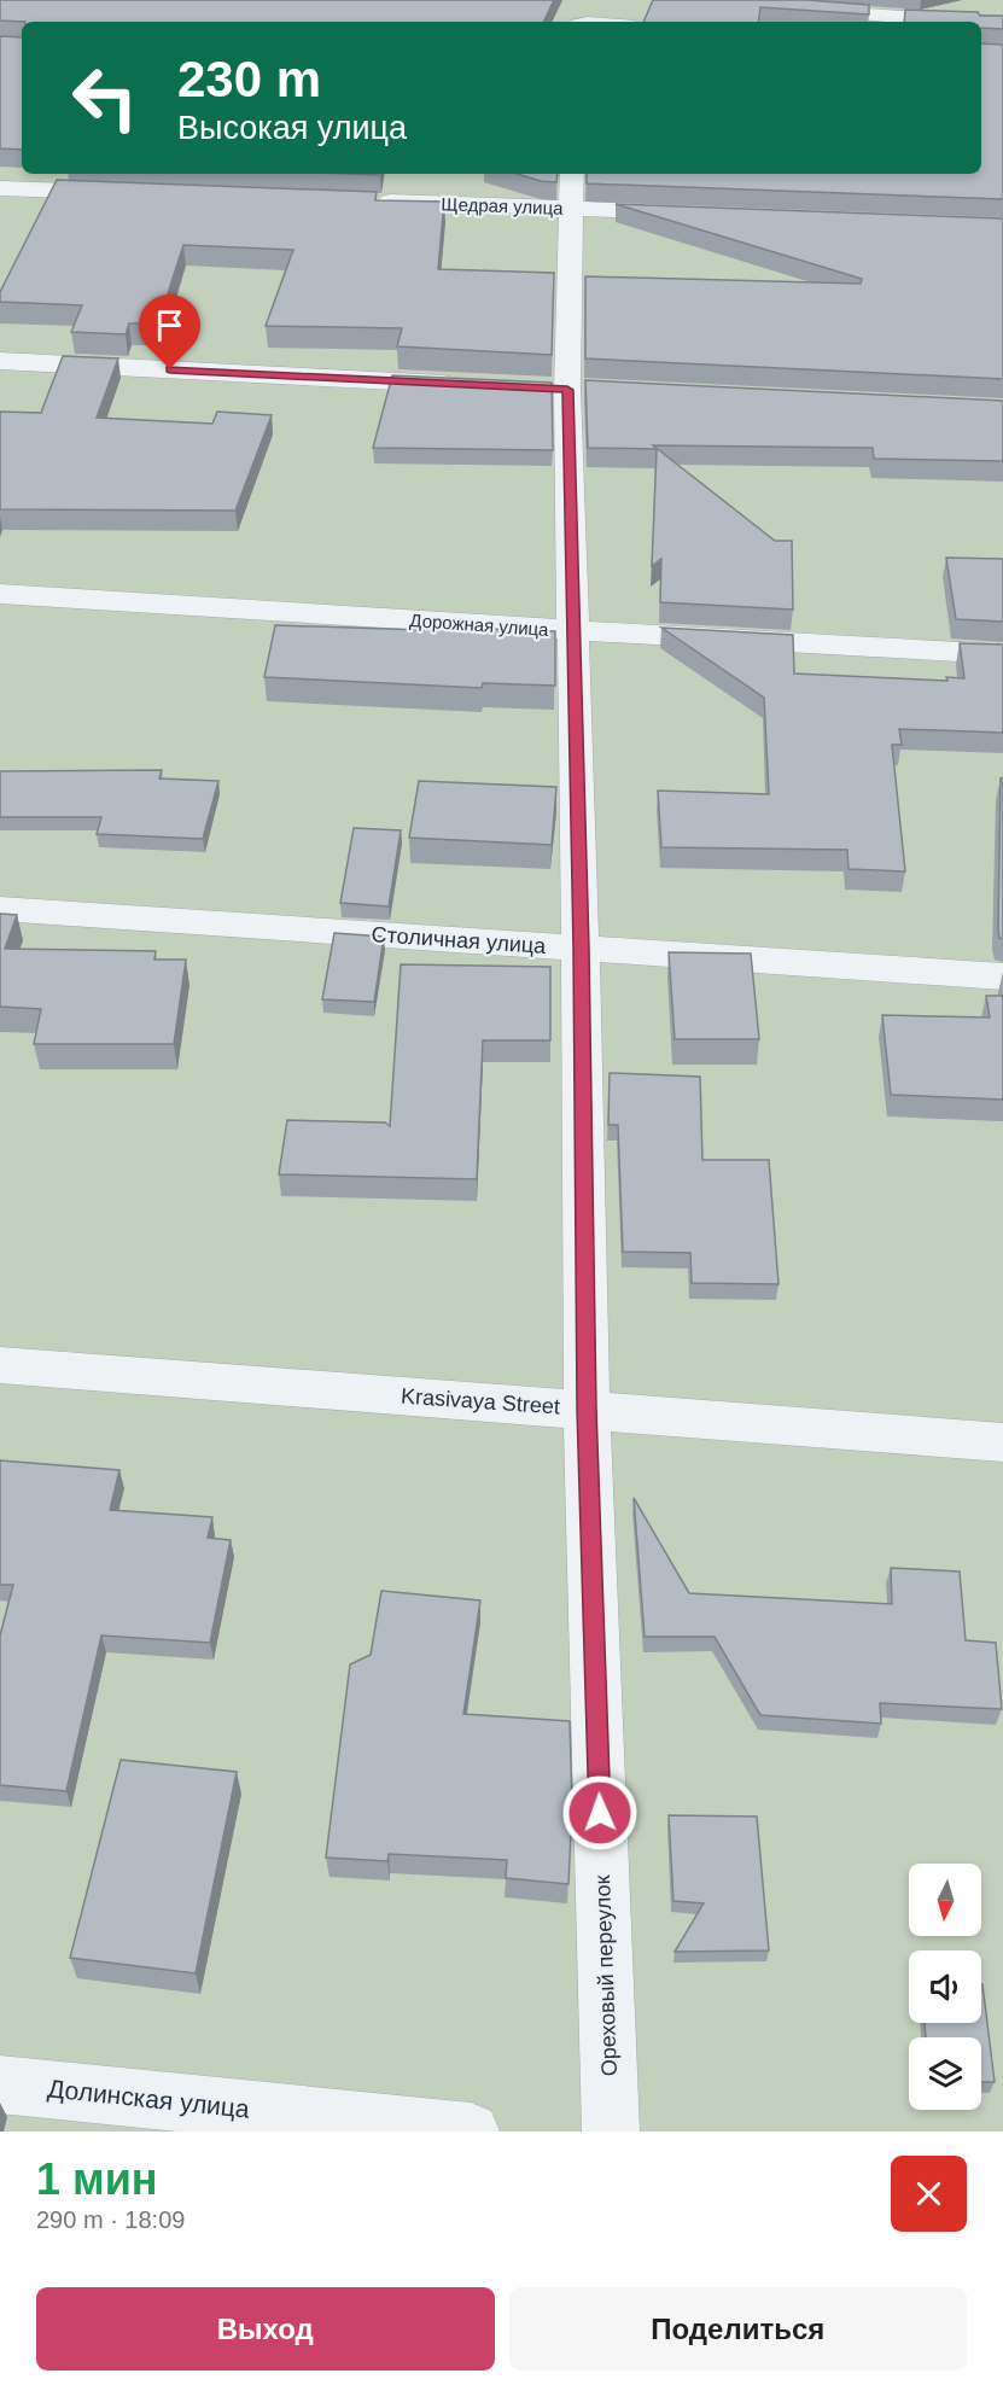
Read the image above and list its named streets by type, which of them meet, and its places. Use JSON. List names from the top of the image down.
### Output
{
  "streets": {
    "street": [
      "Щедрая улица",
      "Дорожная улица",
      "Столичная улица",
      "Krasivaya Street",
      "Ореховый переулок",
      "Долинская улица"
    ]
  },
  "crossings": [
    ["Щедрая улица", "Ореховый переулок"],
    ["Дорожная улица", "Ореховый переулок"],
    ["Столичная улица", "Ореховый переулок"],
    ["Krasivaya Street", "Ореховый переулок"]
  ],
  "north": "bottom",
  "page": {
    "turn": ["230 m", "Высокая улица"],
    "heading": ["1 мин", "290 m · 18:09"],
    "buttons": ["Выход", "Поделиться"]
  }
}
